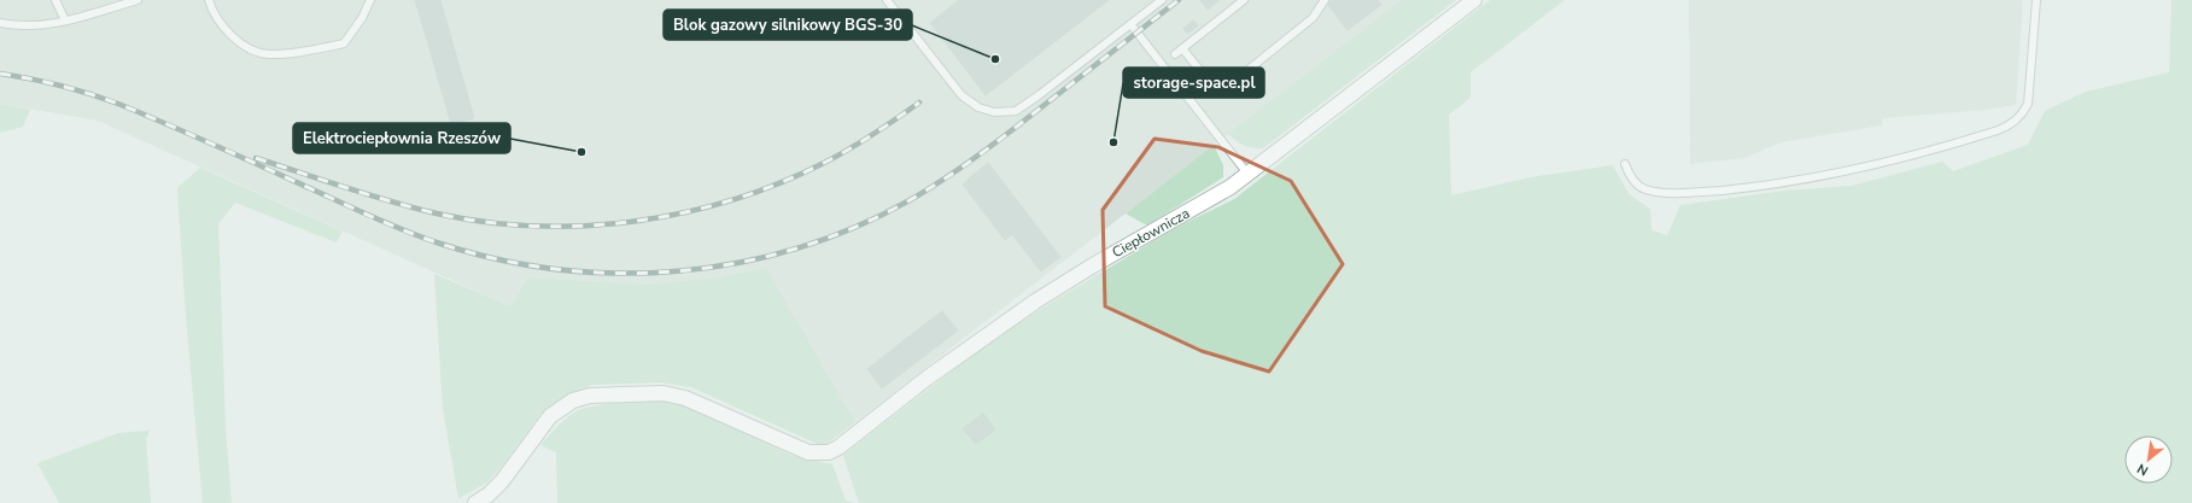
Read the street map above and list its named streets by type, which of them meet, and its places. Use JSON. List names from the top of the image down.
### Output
{
  "streets": {
    "street": ["Ciepłownicza"]
  },
  "places": ["Blok gazowy silnikowy BGS-30", "storage-space.pl", "Elektrociepłownia Rzeszów"],
  "north": "bottom left"
}
